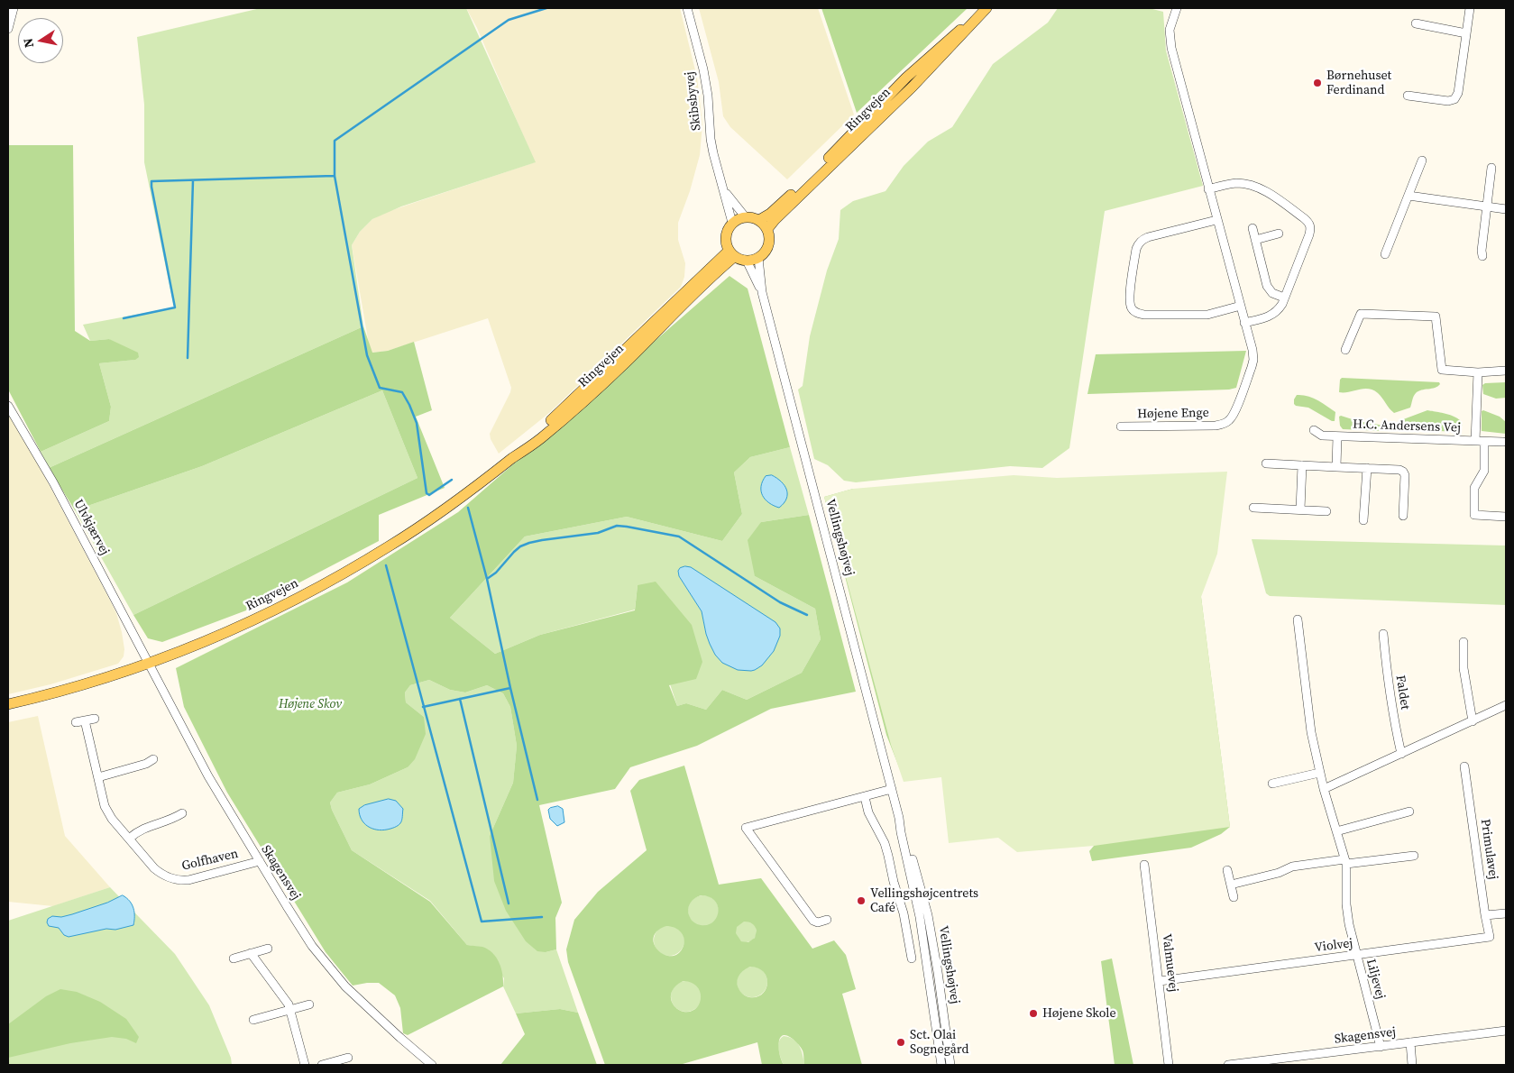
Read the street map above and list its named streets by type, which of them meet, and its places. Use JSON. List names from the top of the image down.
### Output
{
  "streets": {
    "main road": ["Ringvejen"],
    "street": [
      "Skibsbyvej",
      "Højene Enge",
      "H.C. Andersens Vej",
      "Ulvkjærvej",
      "Vellingshøjvej",
      "Faldet",
      "Primulavej",
      "Golfhaven",
      "Skagensvej",
      "Violvej",
      "Valmuevej",
      "Liljevej"
    ]
  },
  "crossings": [
    ["Skibsbyvej", "Ringvejen"],
    ["Skibsbyvej", "Vellingshøjvej"],
    ["Ringvejen", "Ulvkjærvej"],
    ["Ringvejen", "Vellingshøjvej"],
    ["Ringvejen", "Skagensvej"],
    ["Ulvkjærvej", "Skagensvej"],
    ["Primulavej", "Violvej"],
    ["Golfhaven", "Skagensvej"],
    ["Skagensvej", "Liljevej"],
    ["Violvej", "Valmuevej"],
    ["Violvej", "Liljevej"]
  ],
  "parks": ["Højene Skov"],
  "places": [
    "Børnehuset Ferdinand",
    "Vellingshøjcentrets Café",
    "Højene Skole",
    "Sct. Olai Sognegård"
  ],
  "north": "left"
}
